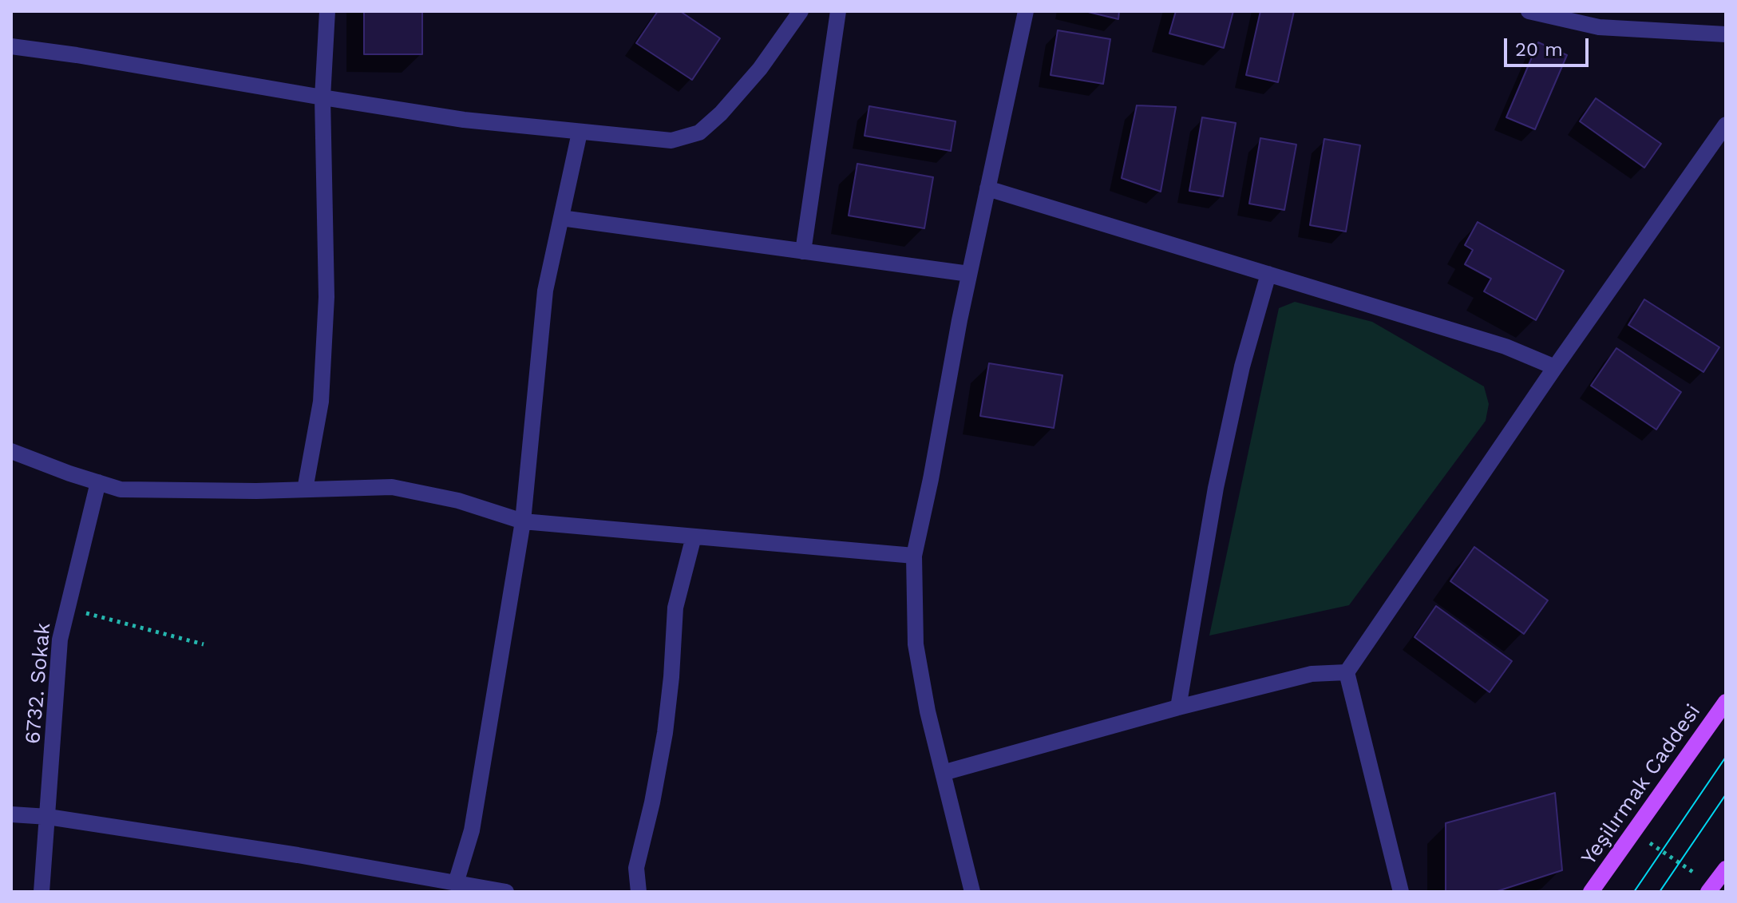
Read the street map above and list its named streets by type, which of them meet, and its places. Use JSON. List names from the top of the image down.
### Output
{
  "streets": {
    "main road": ["Yeşilırmak Caddesi"],
    "street": ["6732. Sokak"]
  },
  "scale_bar": "20 m"
}
